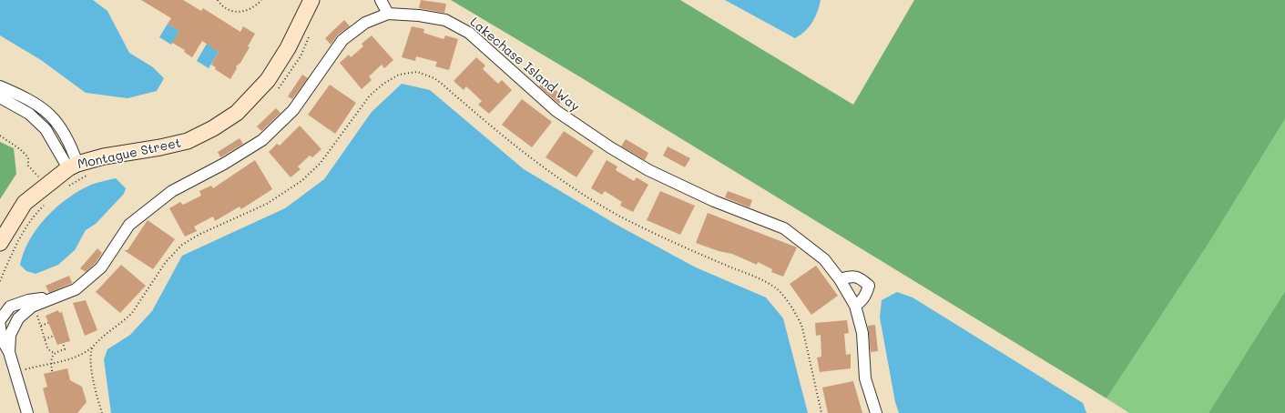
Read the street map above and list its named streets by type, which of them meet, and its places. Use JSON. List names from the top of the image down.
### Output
{
  "streets": {
    "street": ["Lakechase Island Way", "Montague Street"]
  }
}
